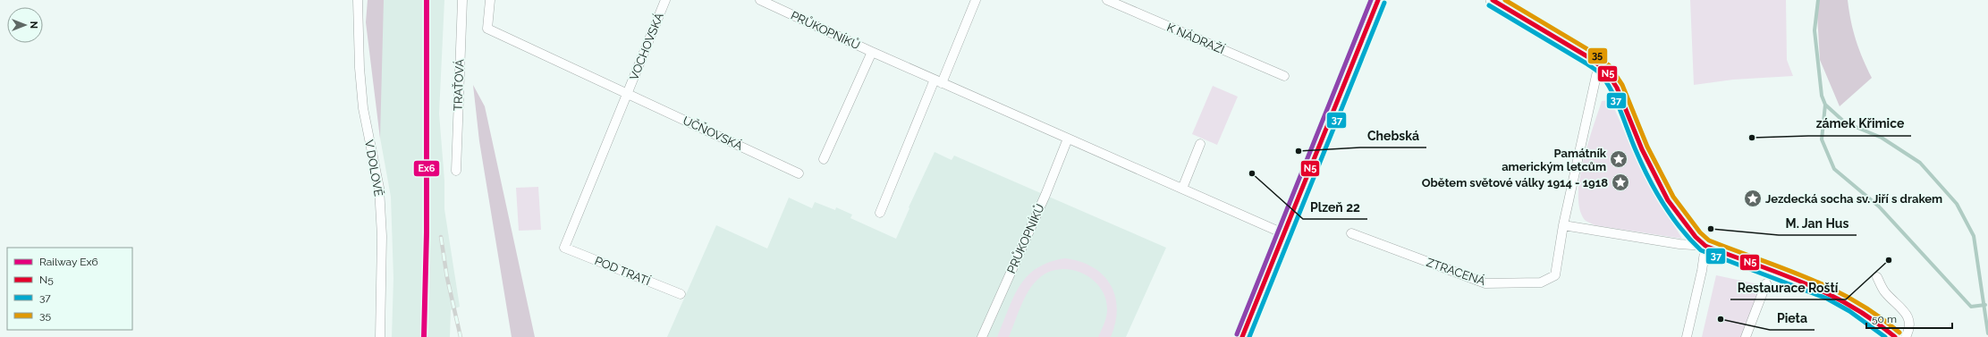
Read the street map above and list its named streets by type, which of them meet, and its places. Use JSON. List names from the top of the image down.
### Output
{
  "streets": {
    "street": [
      "PRŮKOPNÍKŮ",
      "K NÁDRAŽÍ",
      "VOCHOVSKÁ",
      "TRAŤOVÁ",
      "UČŇOVSKÁ",
      "V DOLOVĚ",
      "POD TRATÍ",
      "ZTRACENÁ"
    ]
  },
  "crossings": [
    ["VOCHOVSKÁ", "UČŇOVSKÁ"],
    ["VOCHOVSKÁ", "POD TRATÍ"],
    ["UČŇOVSKÁ", "POD TRATÍ"]
  ],
  "places": {
    "other": [
      "zámek Křimice",
      "Chebská",
      "Plzeň 22",
      "M. Jan Hus",
      "Restaurace Roští",
      "Pieta"
    ],
    "place": ["Památník americkým letcům", "Obětem světové války 1914 - 1918", "Jezdecká socha sv. Jiří s drakem"]
  },
  "lines": [
    "rail line Ex6",
    "transit line N5",
    "transit line 35",
    "transit line 37"
  ],
  "legend": [
    "Railway Ex6",
    "N5",
    "37",
    "35"
  ],
  "scale_bar": "50 m",
  "north": "right"
}
